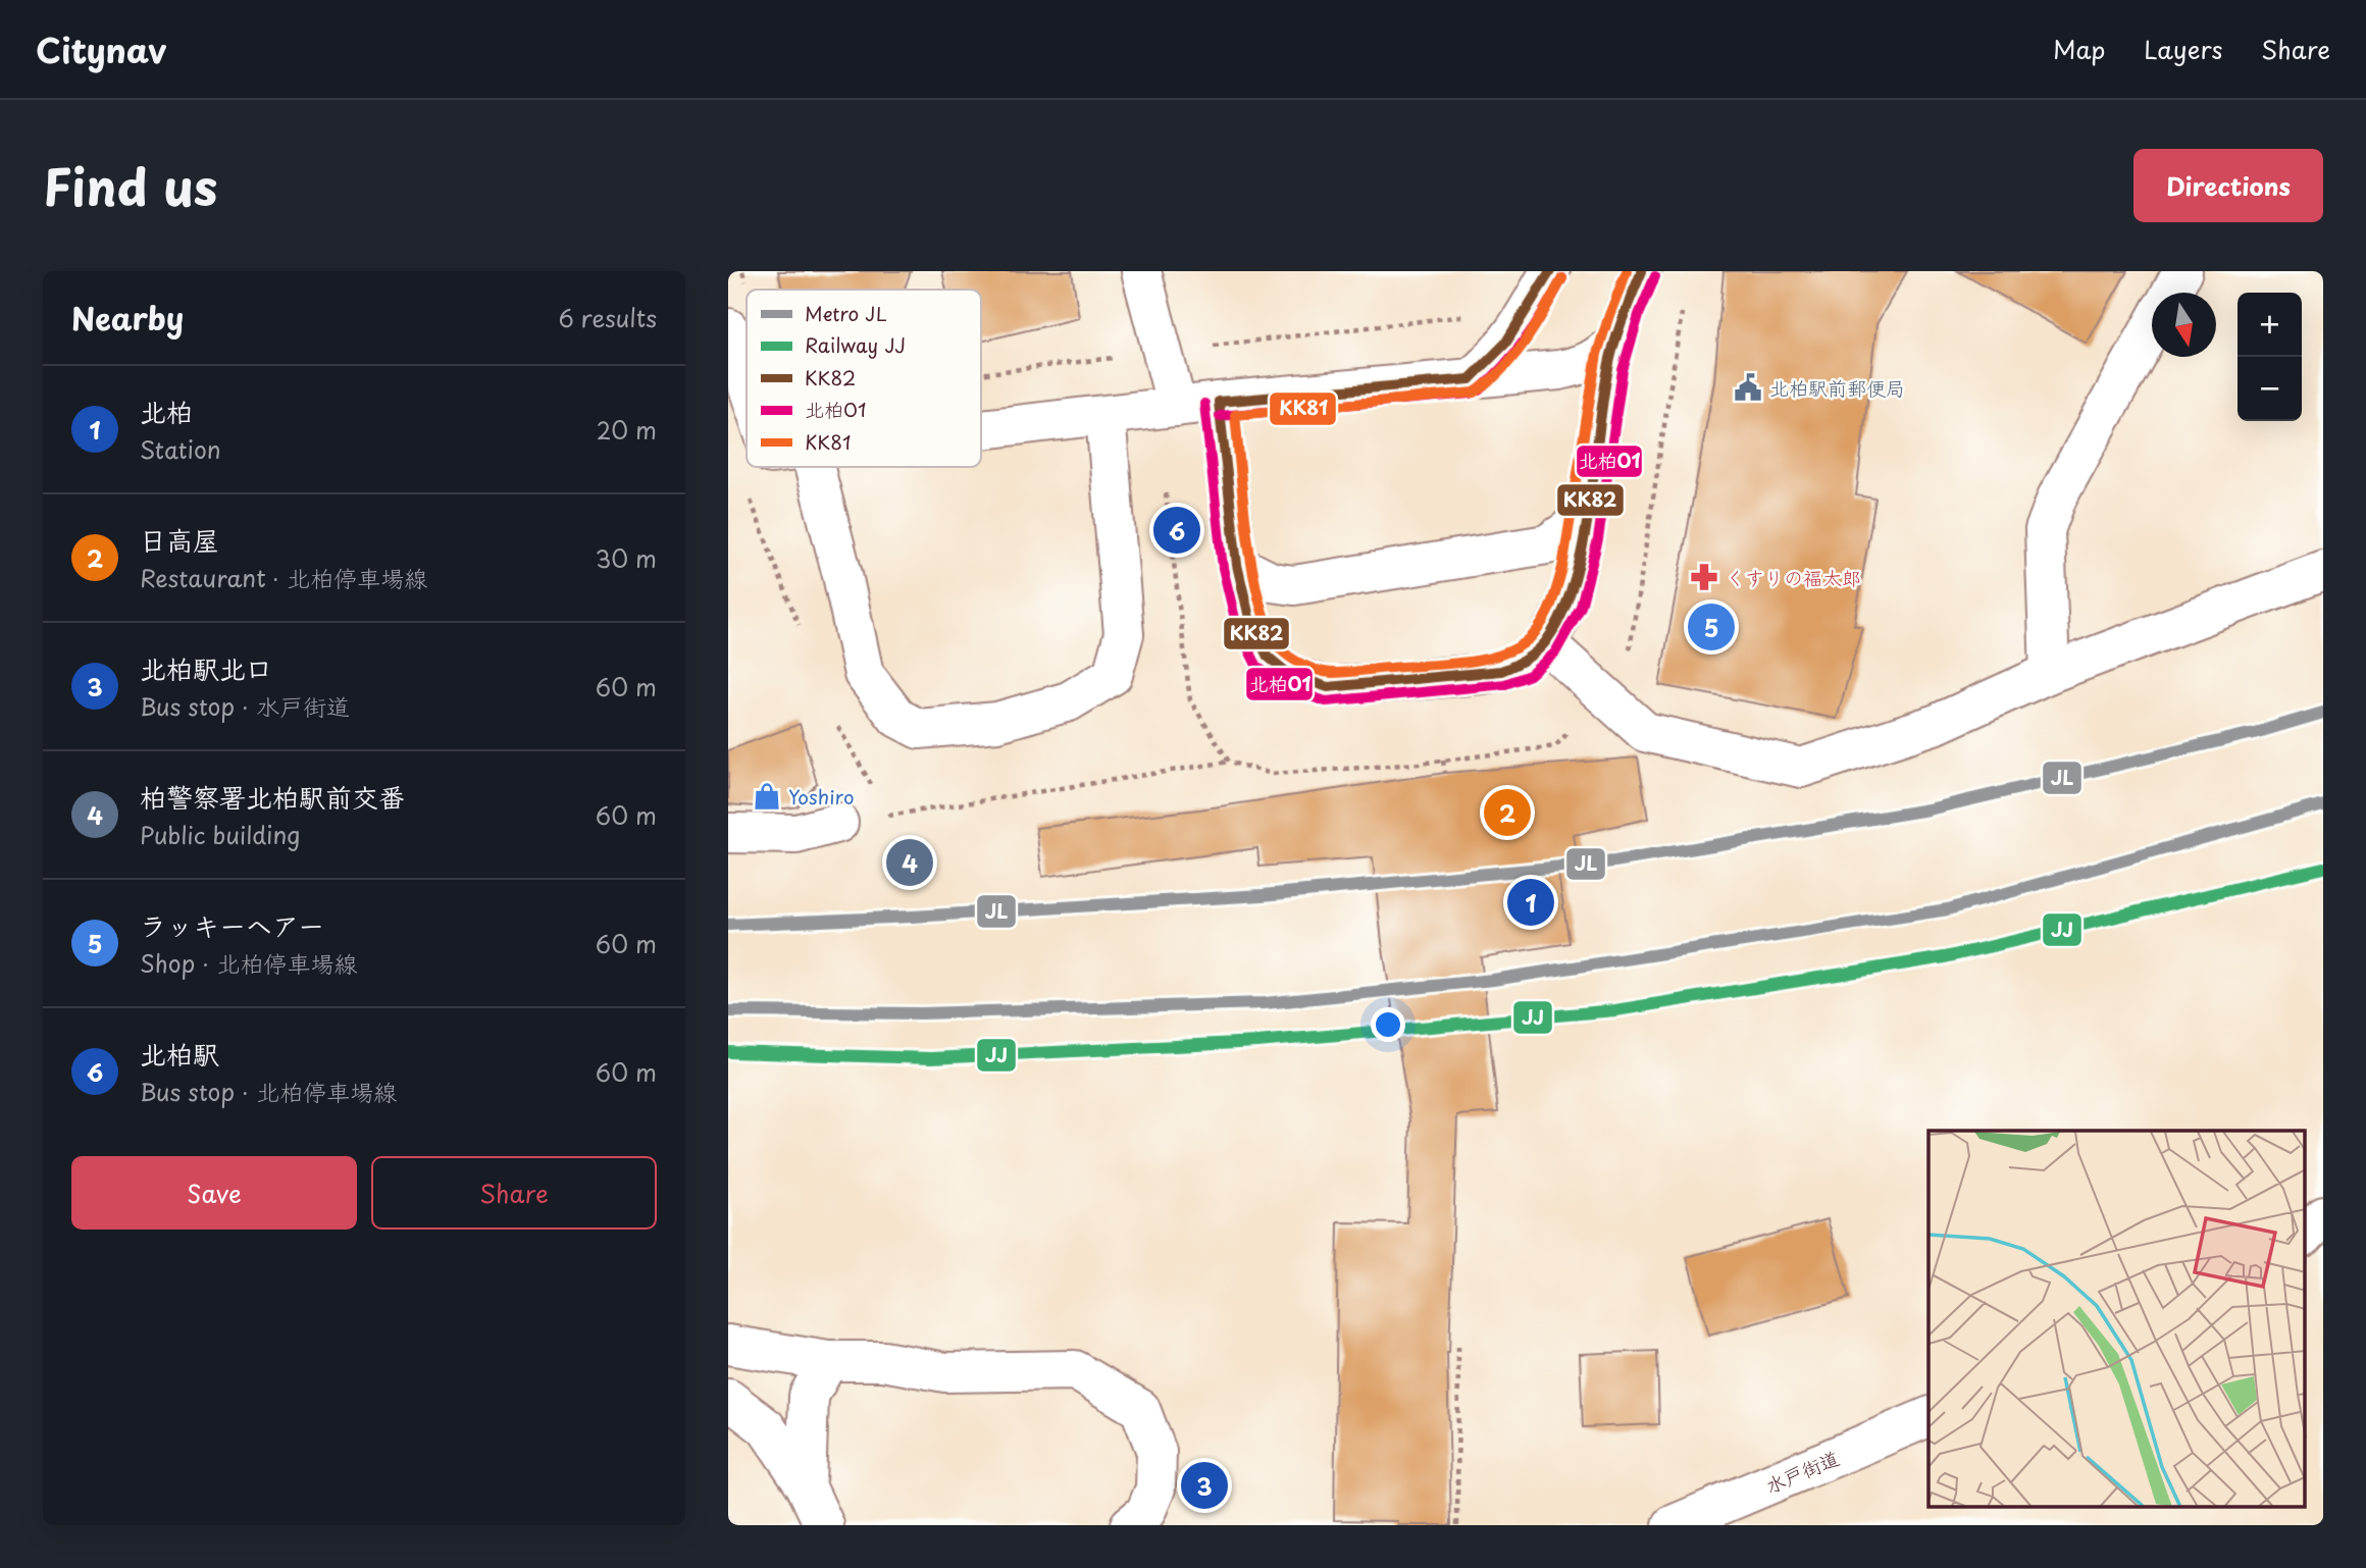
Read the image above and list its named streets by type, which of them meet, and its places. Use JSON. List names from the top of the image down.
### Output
{
  "streets": {
    "main road": ["水戸街道"]
  },
  "places": {
    "public building": ["北柏駅前郵便局"],
    "pharmacy": ["くすりの福太郎"],
    "shop": ["Yoshiro"]
  },
  "lines": [
    "transit line KK82",
    "transit line KK81",
    "transit line 北柏01",
    "metro line JL",
    "rail line JJ"
  ],
  "legend": [
    "Metro JL",
    "Railway JJ",
    "KK82",
    "北柏01",
    "KK81"
  ],
  "north": "bottom",
  "page": {
    "header": "Citynav",
    "nav": ["Map", "Layers", "Share"],
    "title": "Find us",
    "buttons": [
      "Directions",
      ["Save", "Share"]
    ],
    "heading": ["Nearby", "6 results"],
    "map_buttons": ["+", "−"],
    "list": [
      {
        "mark": "1",
        "name": "北柏",
        "note": "Station",
        "value": "20 m"
      },
      {
        "mark": "2",
        "name": "日高屋",
        "note": "Restaurant · 北柏停車場線",
        "value": "30 m"
      },
      {
        "mark": "3",
        "name": "北柏駅北口",
        "note": "Bus stop · 水戸街道",
        "value": "60 m"
      },
      {
        "mark": "4",
        "name": "柏警察署北柏駅前交番",
        "note": "Public building",
        "value": "60 m"
      },
      {
        "mark": "5",
        "name": "ラッキーヘアー",
        "note": "Shop · 北柏停車場線",
        "value": "60 m"
      },
      {
        "mark": "6",
        "name": "北柏駅",
        "note": "Bus stop · 北柏停車場線",
        "value": "60 m"
      }
    ],
    "pins": [
      "6",
      "5",
      "2",
      "4",
      "1",
      "3"
    ]
  }
}
